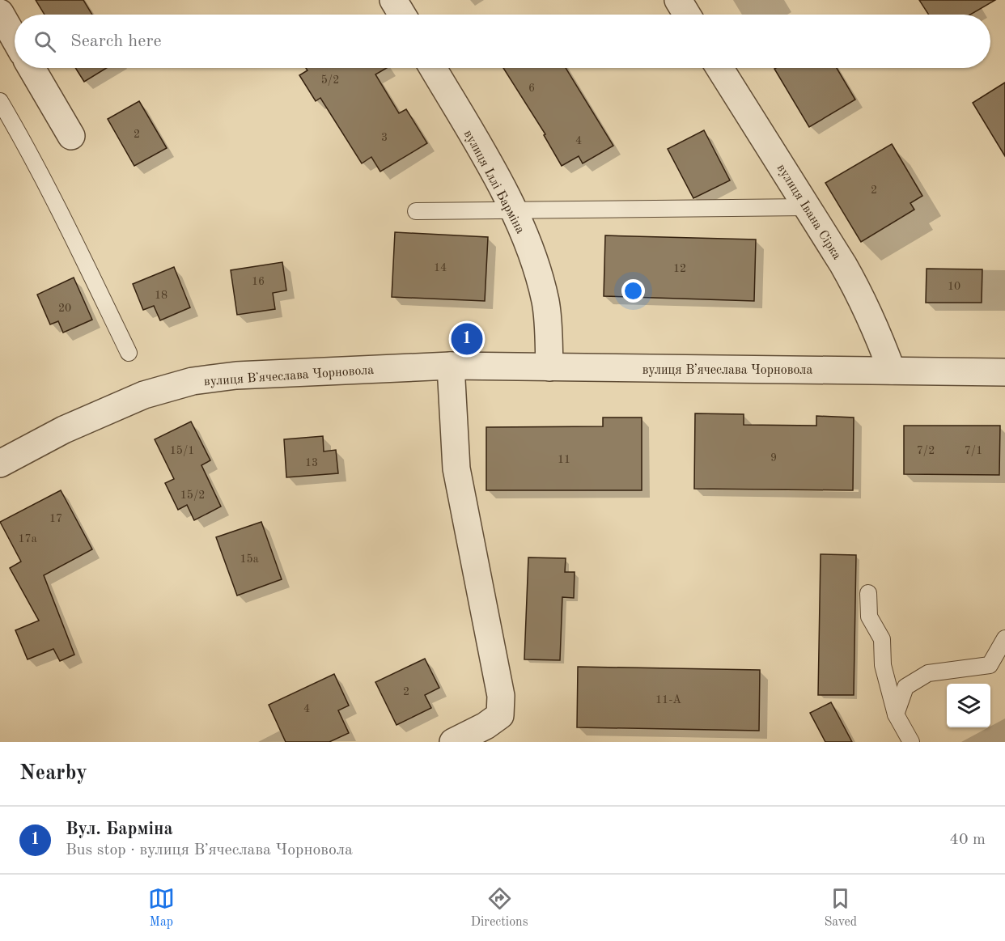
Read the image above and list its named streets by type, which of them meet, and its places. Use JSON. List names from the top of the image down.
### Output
{
  "streets": {
    "street": ["вулиця Іллі Барміна", "вулиця Івана Сірка", "вулиця Вʼячеслава Чорновола"]
  },
  "crossings": [
    ["вулиця Іллі Барміна", "вулиця Вʼячеслава Чорновола"],
    ["вулиця Івана Сірка", "вулиця Вʼячеслава Чорновола"]
  ],
  "house_numbers": [
    "5/2",
    "6",
    "2",
    "3",
    "4",
    "2",
    "14",
    "12",
    "16",
    "10",
    "18",
    "20",
    "15/1",
    "7/2",
    "7/1",
    "9",
    "11",
    "13",
    "15/2",
    "17",
    "17а",
    "15а",
    "2",
    "11-А",
    "4"
  ],
  "page": {
    "search": "Search here",
    "pins": "1",
    "heading": "Nearby",
    "list": [
      {
        "mark": "1",
        "name": "Вул. Барміна",
        "note": "Bus stop · вулиця Вʼячеслава Чорновола",
        "value": "40 m"
      }
    ],
    "nav": ["Map", "Directions", "Saved"]
  }
}
